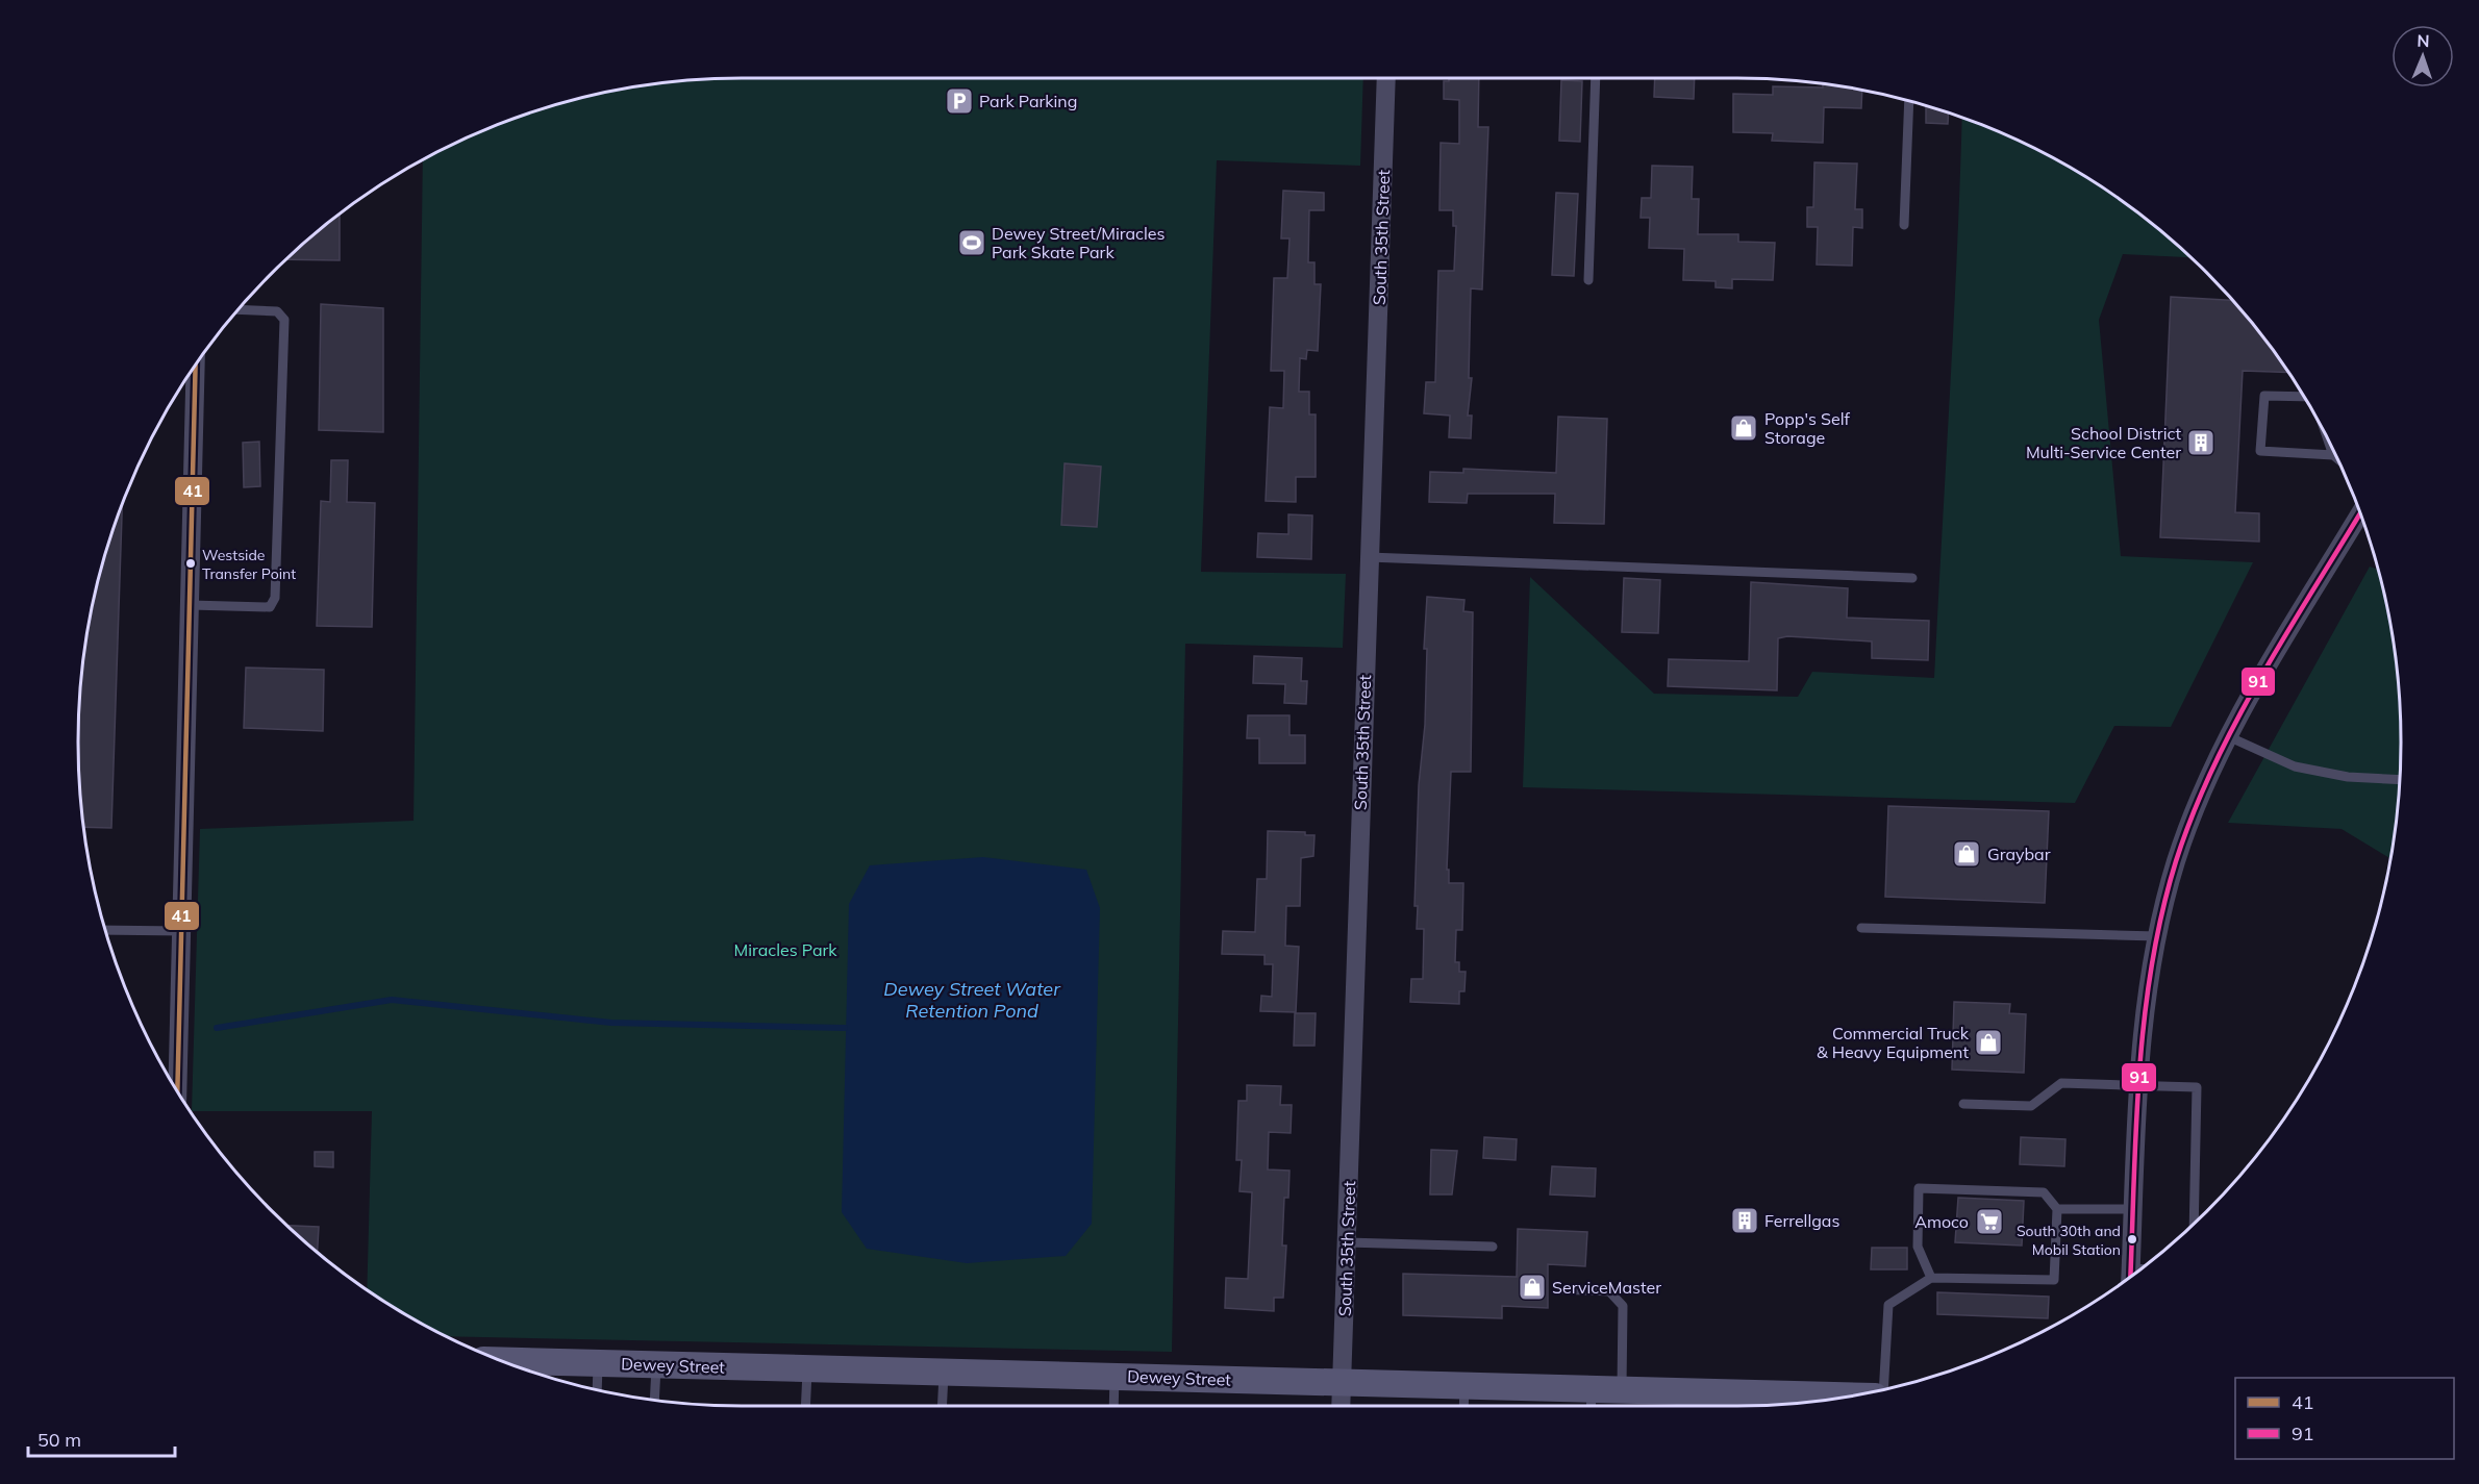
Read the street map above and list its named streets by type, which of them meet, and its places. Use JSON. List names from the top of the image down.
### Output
{
  "streets": {
    "street": ["South 35th Street", "Dewey Street"]
  },
  "crossings": [
    ["South 35th Street", "Dewey Street"]
  ],
  "water": ["Dewey Street Water Retention Pond"],
  "parks": ["Miracles Park"],
  "places": {
    "parking": ["Park Parking"],
    "sports": ["Dewey Street/Miracles Park Skate Park"],
    "shop": [
      "Popp's Self Storage",
      "Graybar",
      "Commercial Truck & Heavy Equipment",
      "ServiceMaster"
    ],
    "building": ["School District Multi-Service Center", "Ferrellgas"],
    "other": ["Westside Transfer Point", "South 30th and Mobil Station"],
    "supermarket": ["Amoco"]
  },
  "lines": ["transit line 41", "transit line 91"],
  "legend": ["41", "91"],
  "scale_bar": "50 m",
  "north": "top"
}
